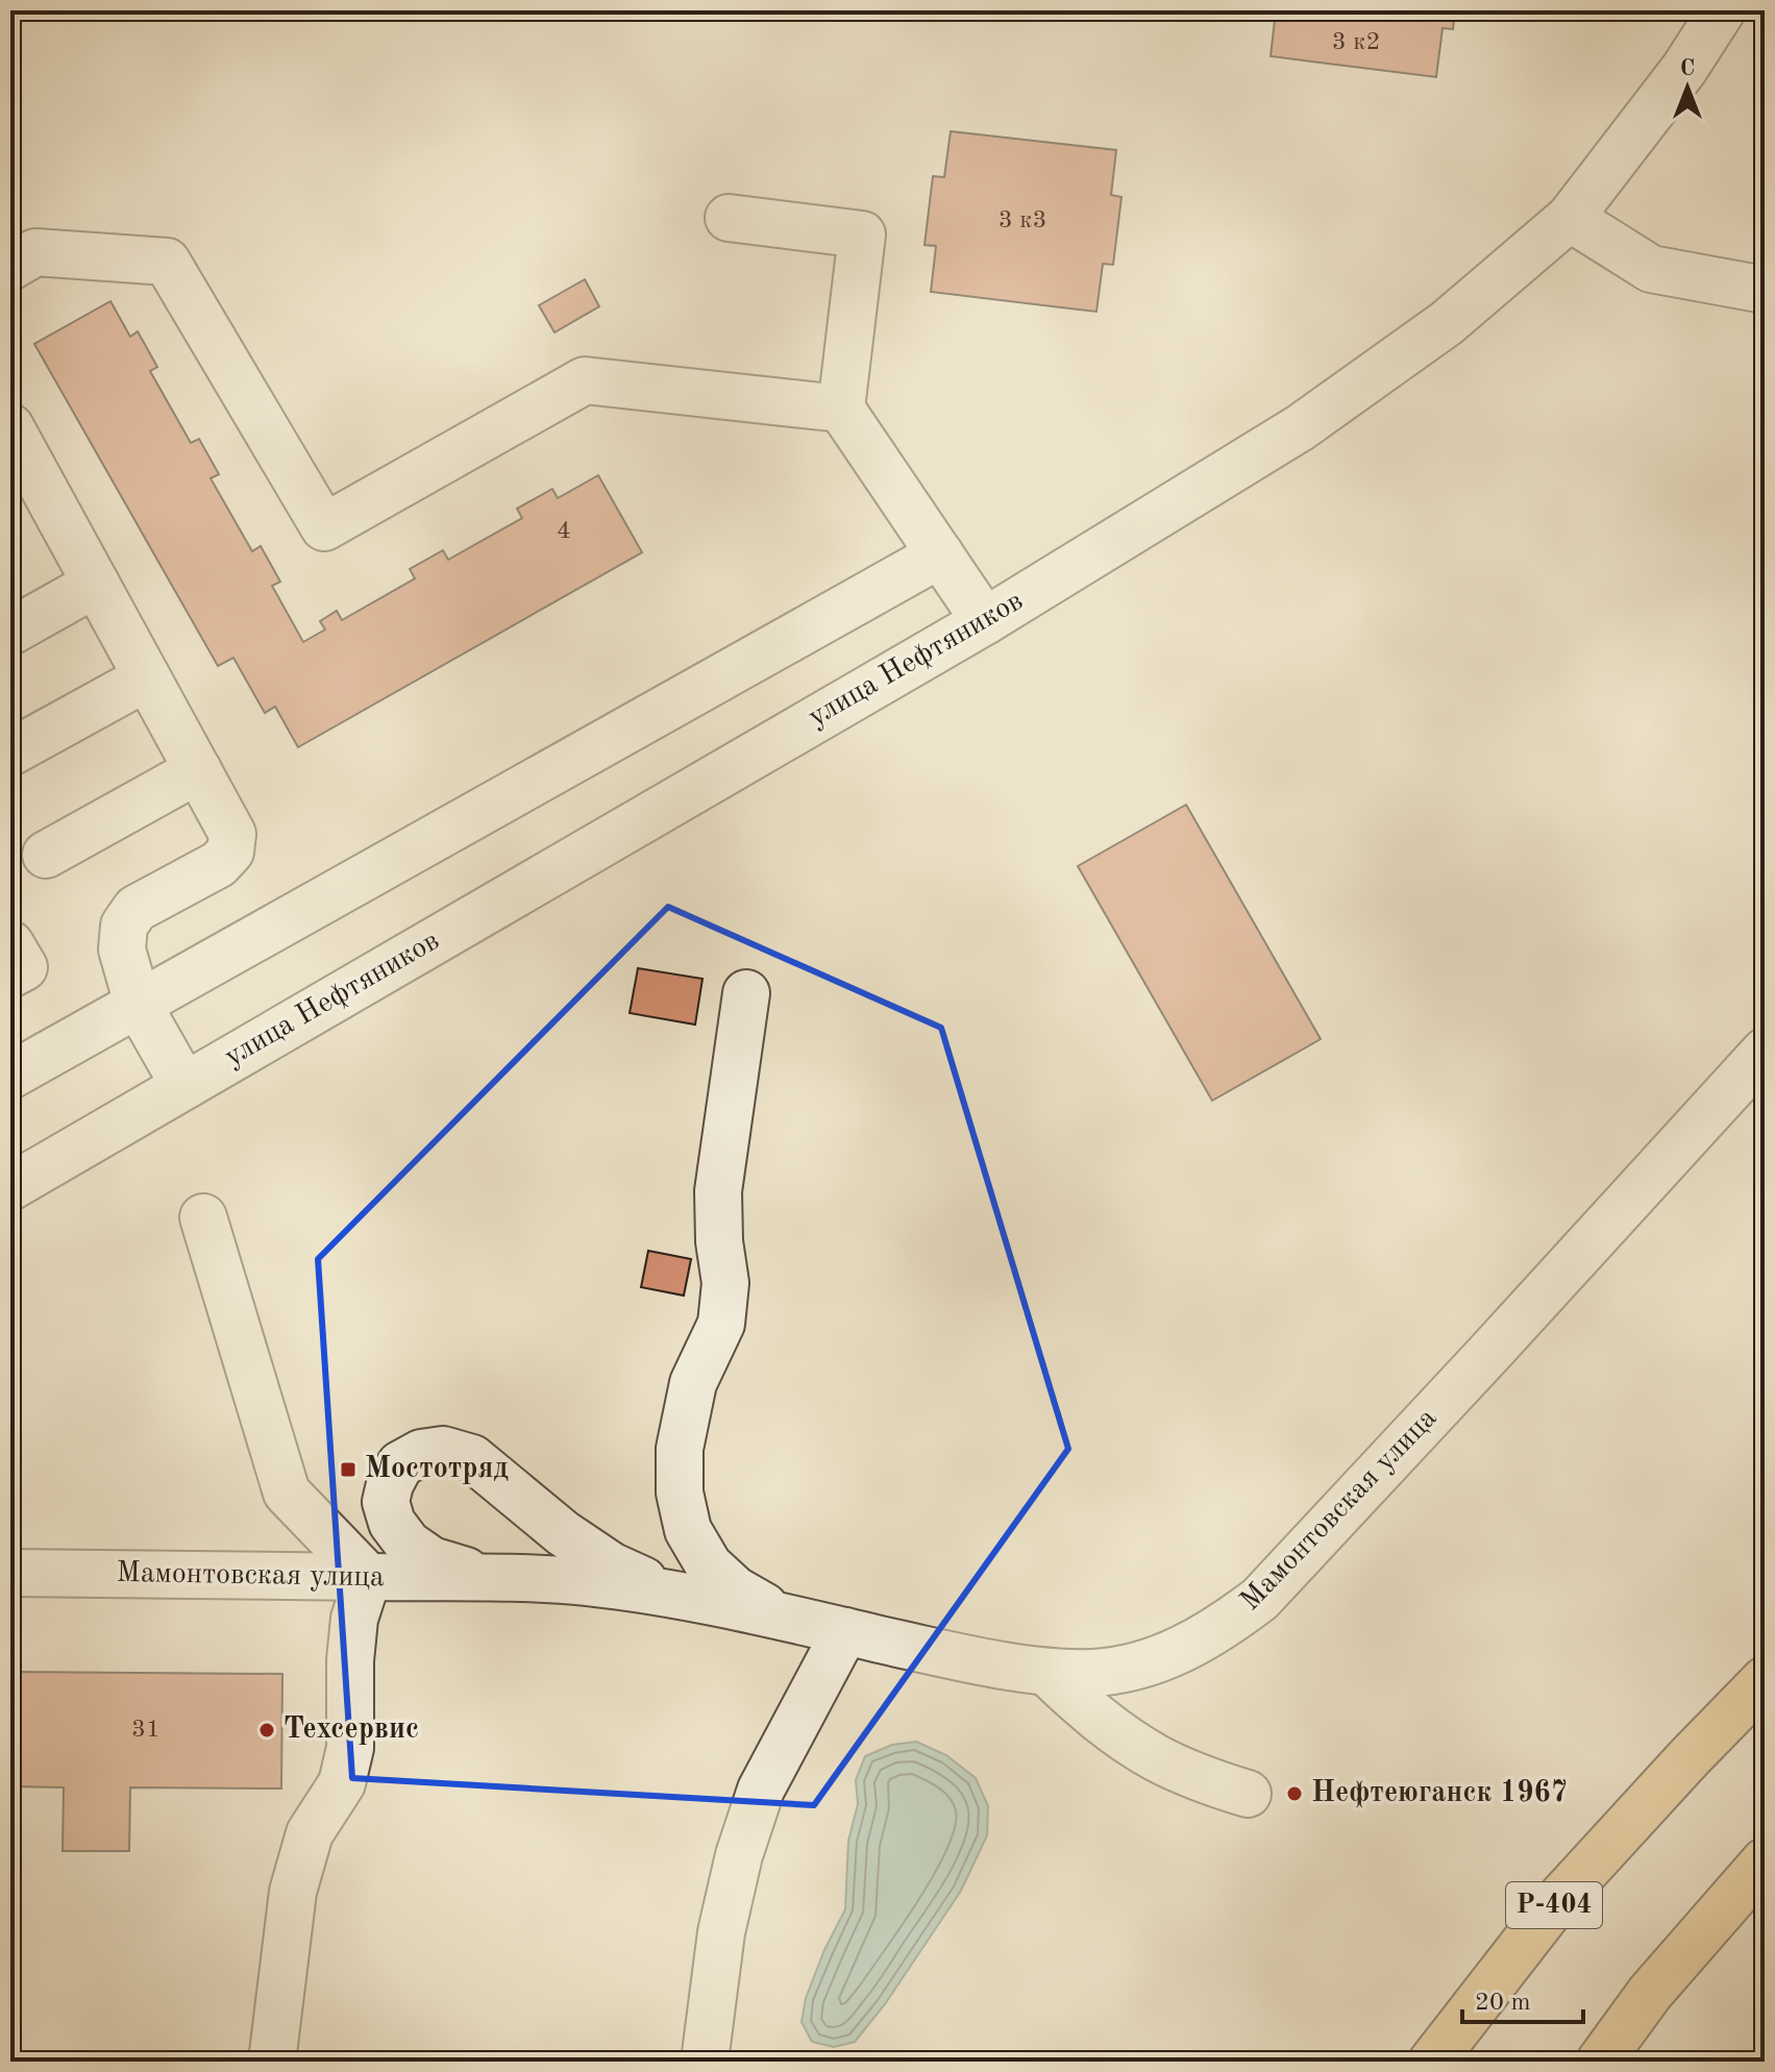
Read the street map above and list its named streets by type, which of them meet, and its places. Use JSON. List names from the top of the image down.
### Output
{
  "streets": {
    "highway": ["Р-404"],
    "street": ["улица Нефтяников", "Мамонтовская улица"]
  },
  "places": {
    "transit": ["Мостотряд"],
    "other": ["Техсервис", "Нефтеюганск 1967"]
  },
  "house_numbers": [
    "3 к2",
    "3 к3",
    "4",
    "31"
  ],
  "scale_bar": "20 m",
  "north": "top"
}
